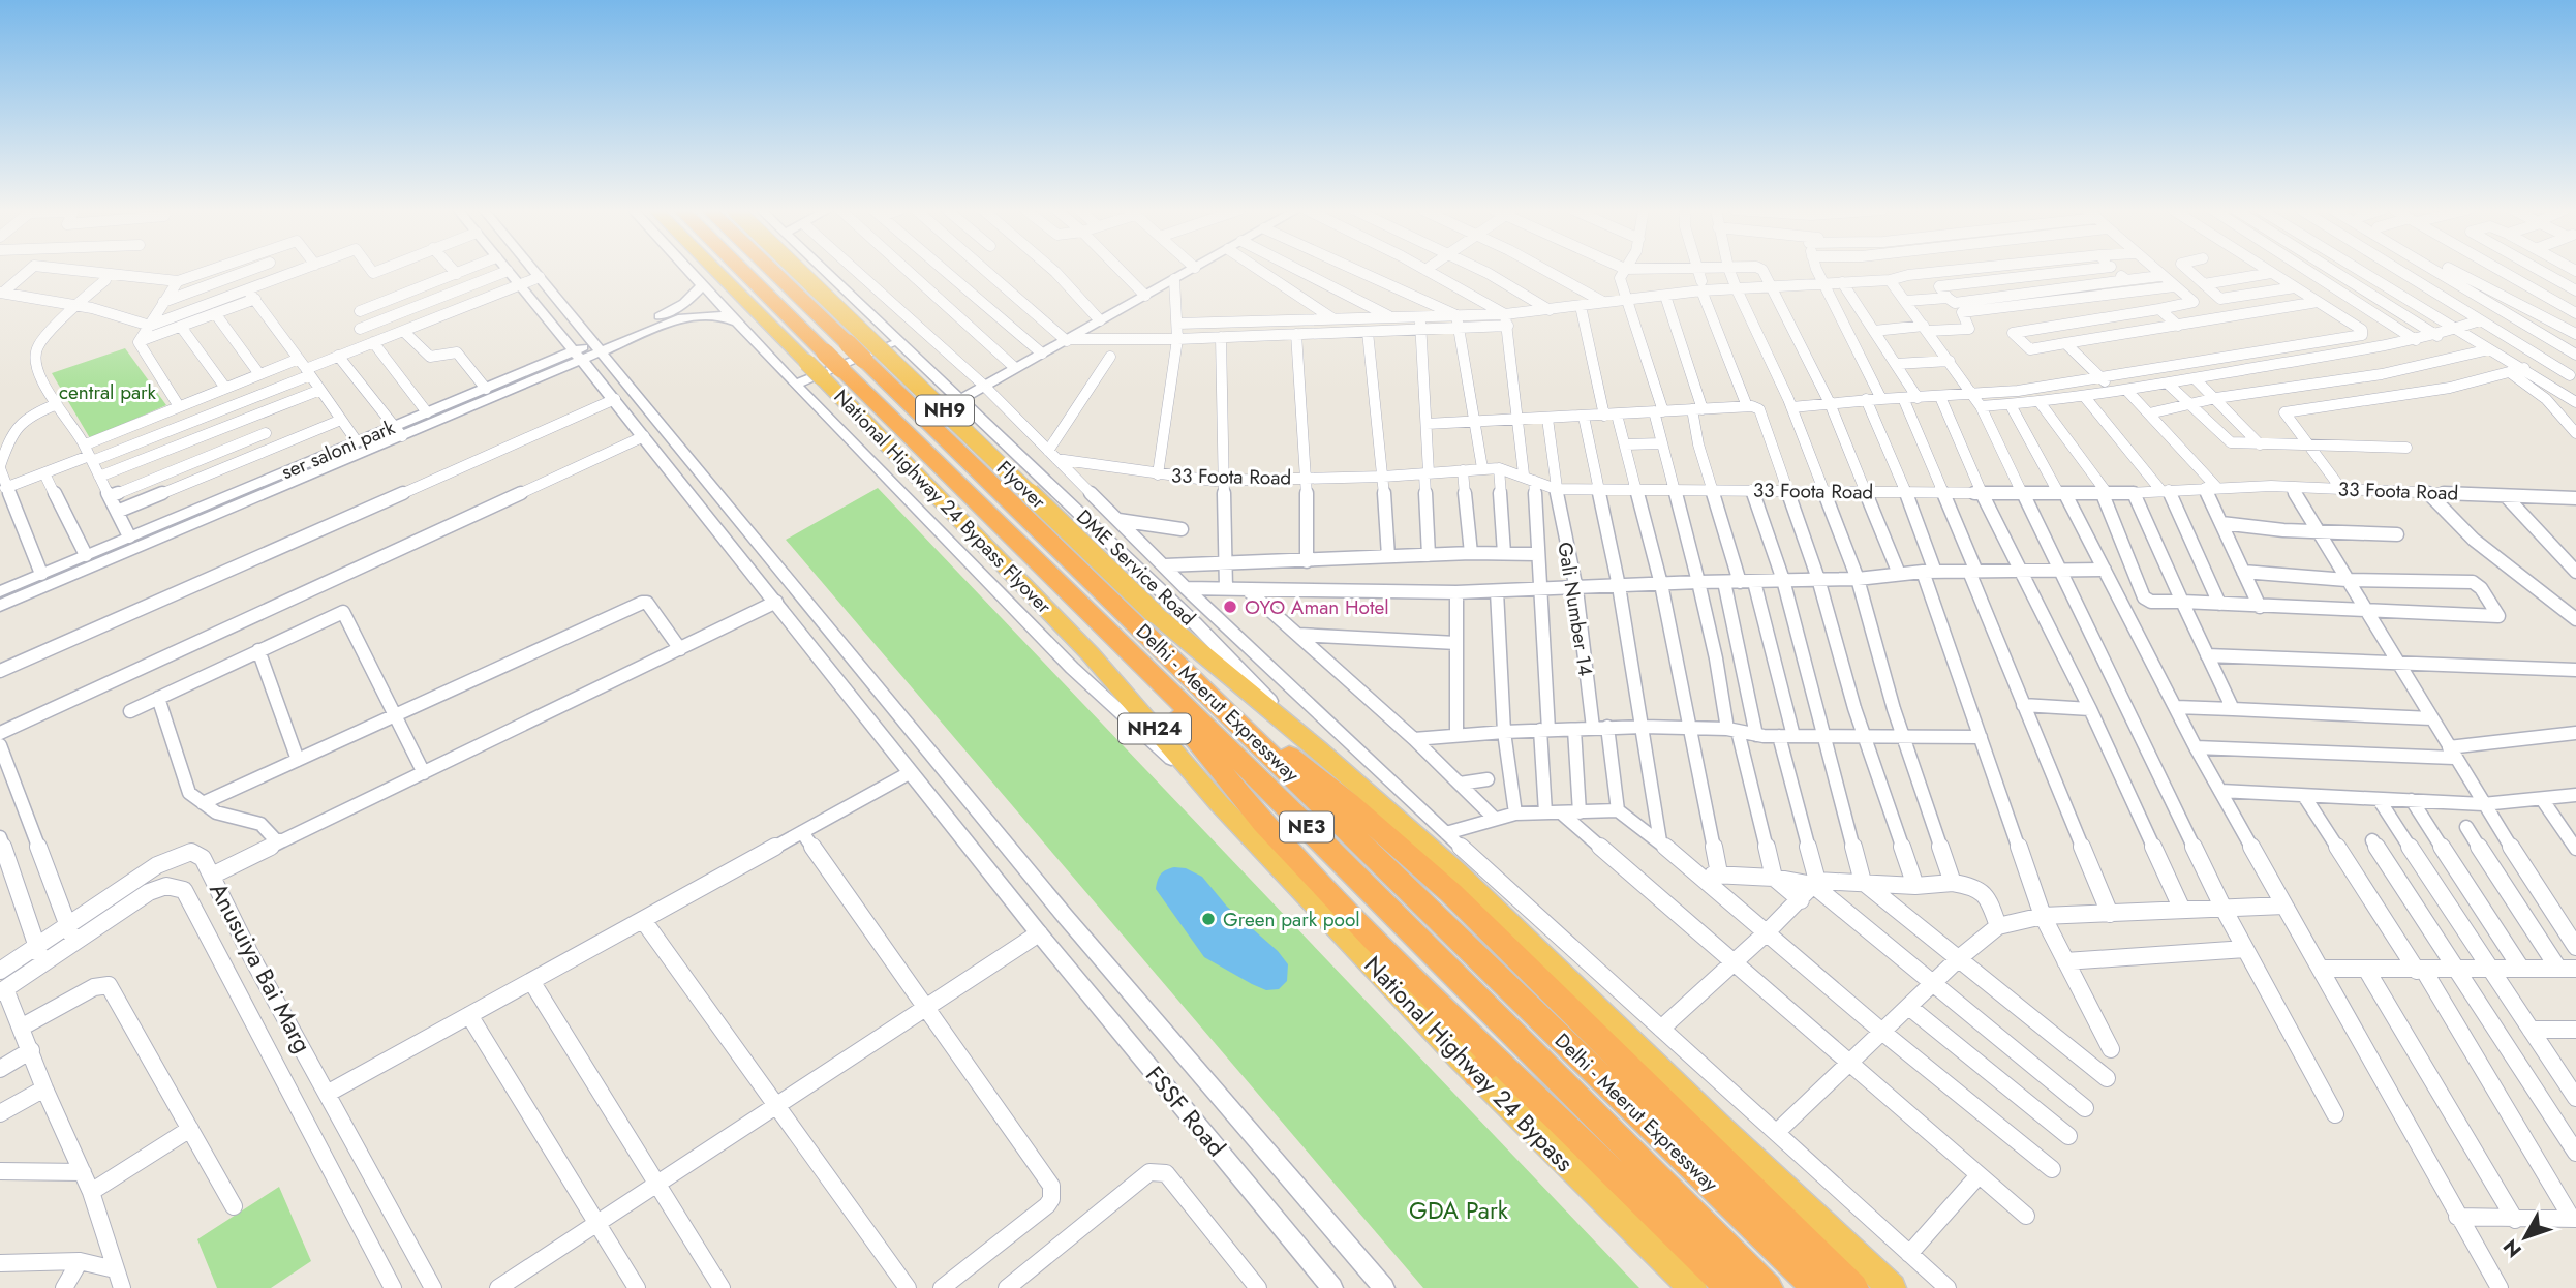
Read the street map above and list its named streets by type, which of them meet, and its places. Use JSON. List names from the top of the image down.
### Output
{
  "streets": {
    "highway": [
      "NH9",
      "Flyover",
      "National Highway 24 Bypass Flyover",
      "Delhi - Meerut Expressway",
      "NH24",
      "NE3",
      "National Highway 24 Bypass"
    ],
    "street": [
      "ser saloni park",
      "33 Foota Road",
      "DME Service Road",
      "Gali Number 14",
      "Anusuiya Bai Marg",
      "FSSF Road"
    ]
  },
  "crossings": [
    ["ser saloni park", "FSSF Road"],
    ["33 Foota Road", "Gali Number 14"],
    ["Flyover", "DME Service Road"],
    ["National Highway 24 Bypass Flyover", "Delhi - Meerut Expressway"],
    ["National Highway 24 Bypass Flyover", "National Highway 24 Bypass"]
  ],
  "parks": ["central park", "GDA Park"],
  "places": ["OYO Aman Hotel", "Green park pool"],
  "north": "bottom left"
}
